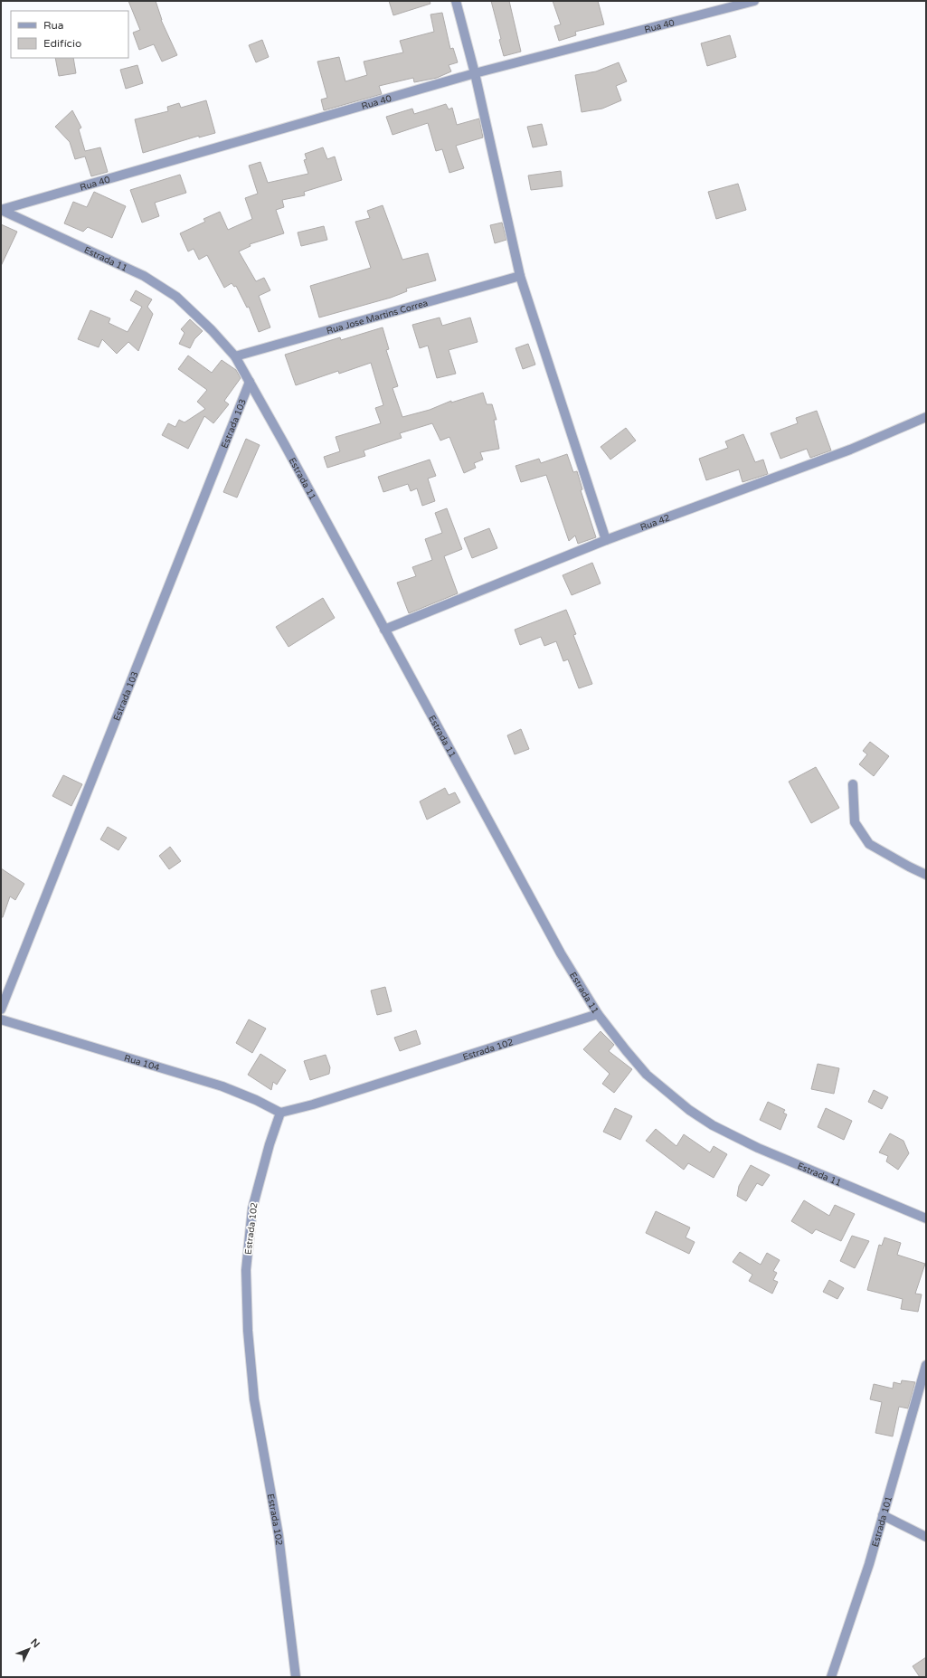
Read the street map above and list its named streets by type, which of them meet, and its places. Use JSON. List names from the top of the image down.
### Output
{
  "streets": {
    "street": [
      "Rua 40",
      "Estrada 11",
      "Rua Jose Martins Correa",
      "Estrada 103",
      "Rua 42",
      "Estrada 102",
      "Rua 104",
      "Estrada 101"
    ]
  },
  "crossings": [
    ["Rua 40", "Estrada 11"],
    ["Estrada 11", "Rua Jose Martins Correa"],
    ["Estrada 11", "Estrada 103"],
    ["Estrada 11", "Rua 42"],
    ["Estrada 11", "Estrada 102"],
    ["Estrada 102", "Rua 104"]
  ],
  "legend": ["Rua", "Edifício"],
  "north": "top right"
}
